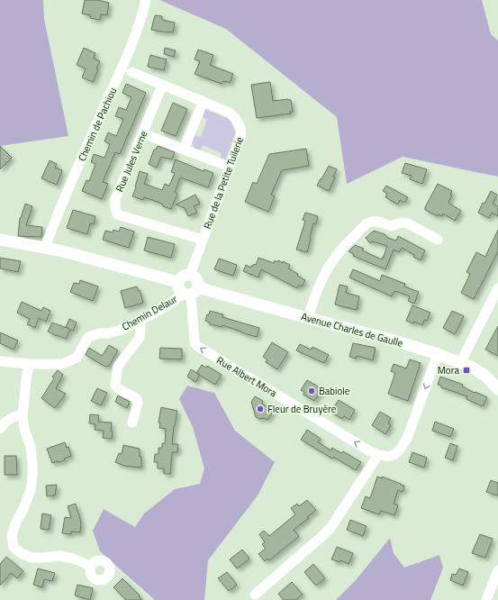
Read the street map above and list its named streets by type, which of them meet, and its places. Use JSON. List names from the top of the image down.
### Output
{
  "streets": {
    "street": [
      "Chemin de Pachiou",
      "Rue Jules Verne",
      "Rue de la Petite Tuilerie",
      "Chemin Delaur",
      "Avenue Charles de Gaulle",
      "Rue Albert Mora"
    ]
  },
  "crossings": [
    ["Rue Jules Verne", "Rue de la Petite Tuilerie"],
    ["Rue de la Petite Tuilerie", "Chemin Delaur"],
    ["Rue de la Petite Tuilerie", "Avenue Charles de Gaulle"],
    ["Rue de la Petite Tuilerie", "Rue Albert Mora"],
    ["Chemin Delaur", "Avenue Charles de Gaulle"],
    ["Chemin Delaur", "Rue Albert Mora"],
    ["Avenue Charles de Gaulle", "Rue Albert Mora"]
  ],
  "one_way": ["Rue Albert Mora"],
  "places": {
    "transit": ["Mora"],
    "other": ["Babiole", "Fleur de Bruyère"]
  }
}
